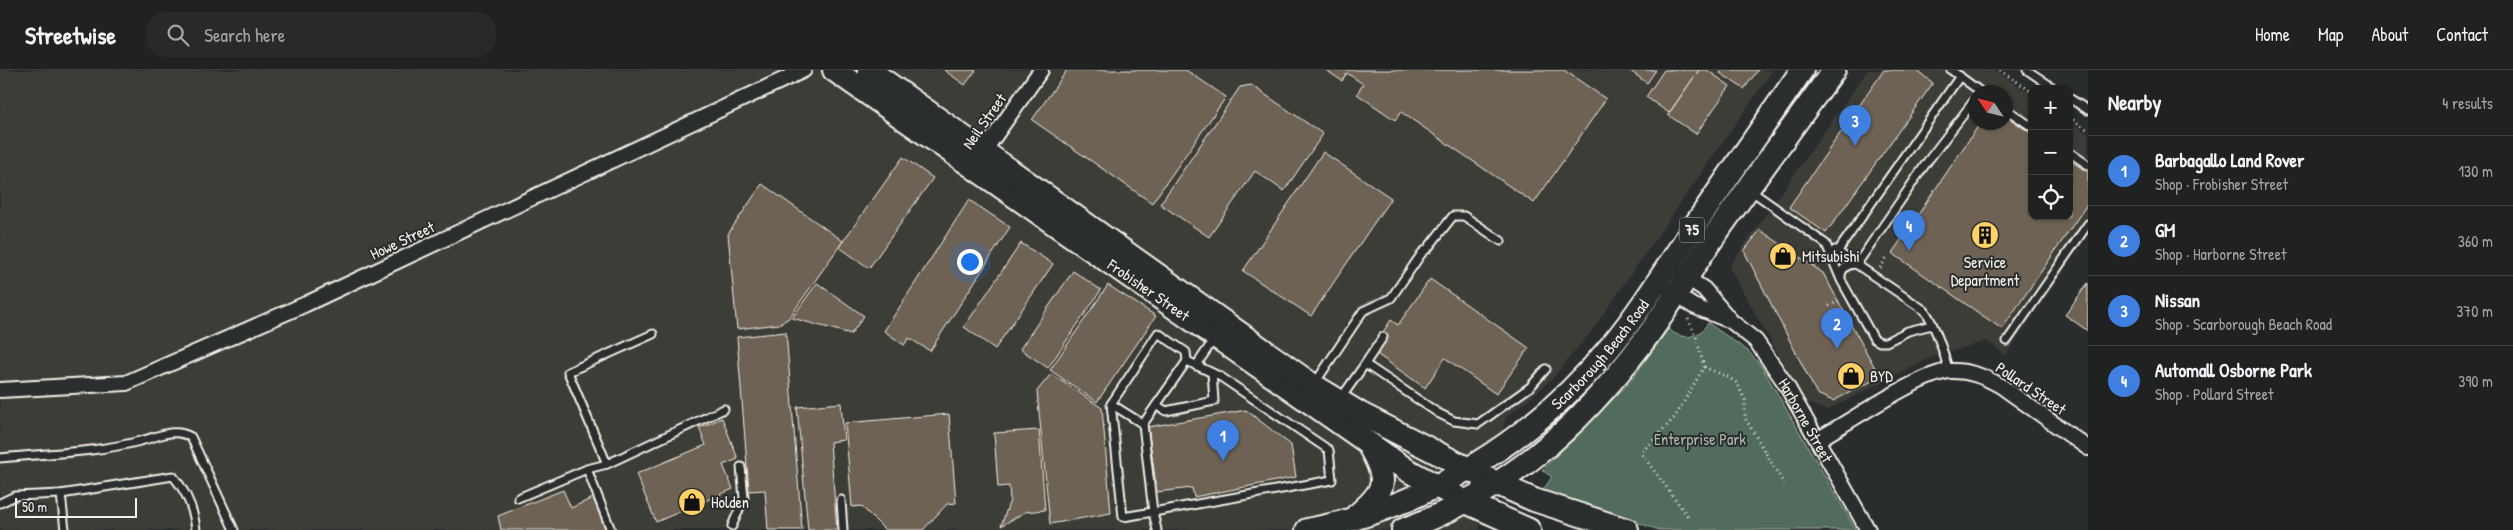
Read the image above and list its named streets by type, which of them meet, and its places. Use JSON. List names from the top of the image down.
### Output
{
  "streets": {
    "main road": ["75", "Frobisher Street", "Scarborough Beach Road"],
    "street": [
      "Neil Street",
      "Howe Street",
      "Pollard Street",
      "Harborne Street"
    ]
  },
  "crossings": [
    ["Neil Street", "Frobisher Street"],
    ["Frobisher Street", "Scarborough Beach Road"],
    ["Scarborough Beach Road", "Harborne Street"],
    ["Pollard Street", "Harborne Street"]
  ],
  "parks": ["Enterprise Park"],
  "places": {
    "building": ["Service Department"],
    "shop": ["Mitsubishi", "BYD", "Holden"]
  },
  "scale_bar": "50 m",
  "north": "top left",
  "page": {
    "header": "Streetwise",
    "search": "Search here",
    "nav": [
      "Home",
      "Map",
      "About",
      "Contact"
    ],
    "heading": ["Nearby", "4 results"],
    "map_buttons": ["+", "−"],
    "pins": [
      "3",
      "4",
      "2",
      "1"
    ],
    "list": [
      {
        "mark": "1",
        "name": "Barbagallo Land Rover",
        "note": "Shop · Frobisher Street",
        "value": "130 m"
      },
      {
        "mark": "2",
        "name": "GM",
        "note": "Shop · Harborne Street",
        "value": "360 m"
      },
      {
        "mark": "3",
        "name": "Nissan",
        "note": "Shop · Scarborough Beach Road",
        "value": "370 m"
      },
      {
        "mark": "4",
        "name": "Automall Osborne Park",
        "note": "Shop · Pollard Street",
        "value": "390 m"
      }
    ],
    "scale": "50 m"
  }
}
